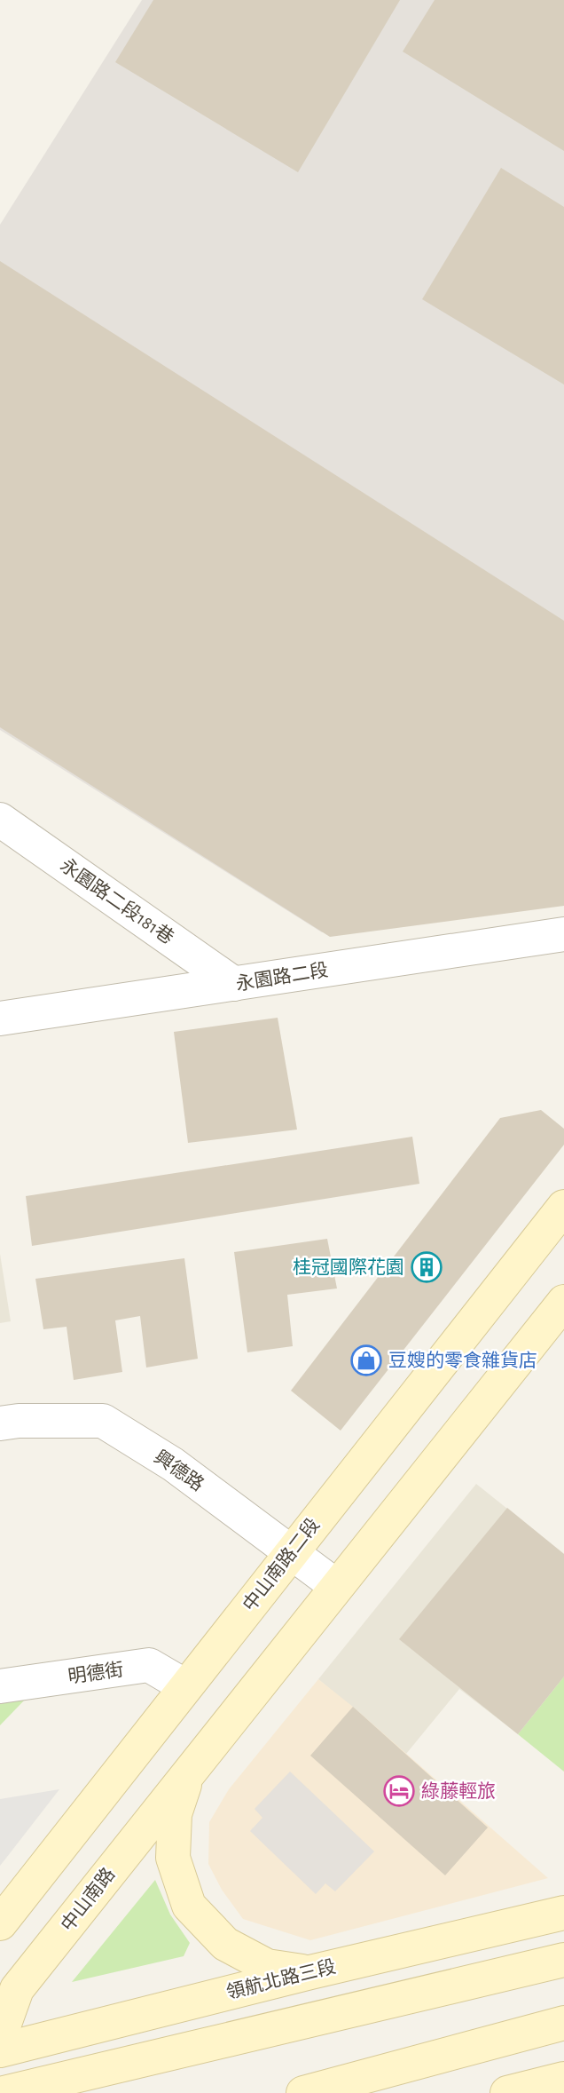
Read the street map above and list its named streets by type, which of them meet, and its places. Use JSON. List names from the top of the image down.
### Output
{
  "streets": {
    "main road": ["中山南路二段", "中山南路", "領航北路三段"],
    "street": [
      "永園路二段181巷",
      "永園路二段",
      "興德路",
      "明德街"
    ]
  },
  "crossings": [
    ["永園路二段181巷", "永園路二段"],
    ["興德路", "中山南路二段"],
    ["中山南路二段", "明德街"]
  ],
  "places": {
    "building": ["桂冠國際花園"],
    "shop": ["豆嫂的零食雜貨店"],
    "hotel": ["綠藤輕旅"]
  }
}
